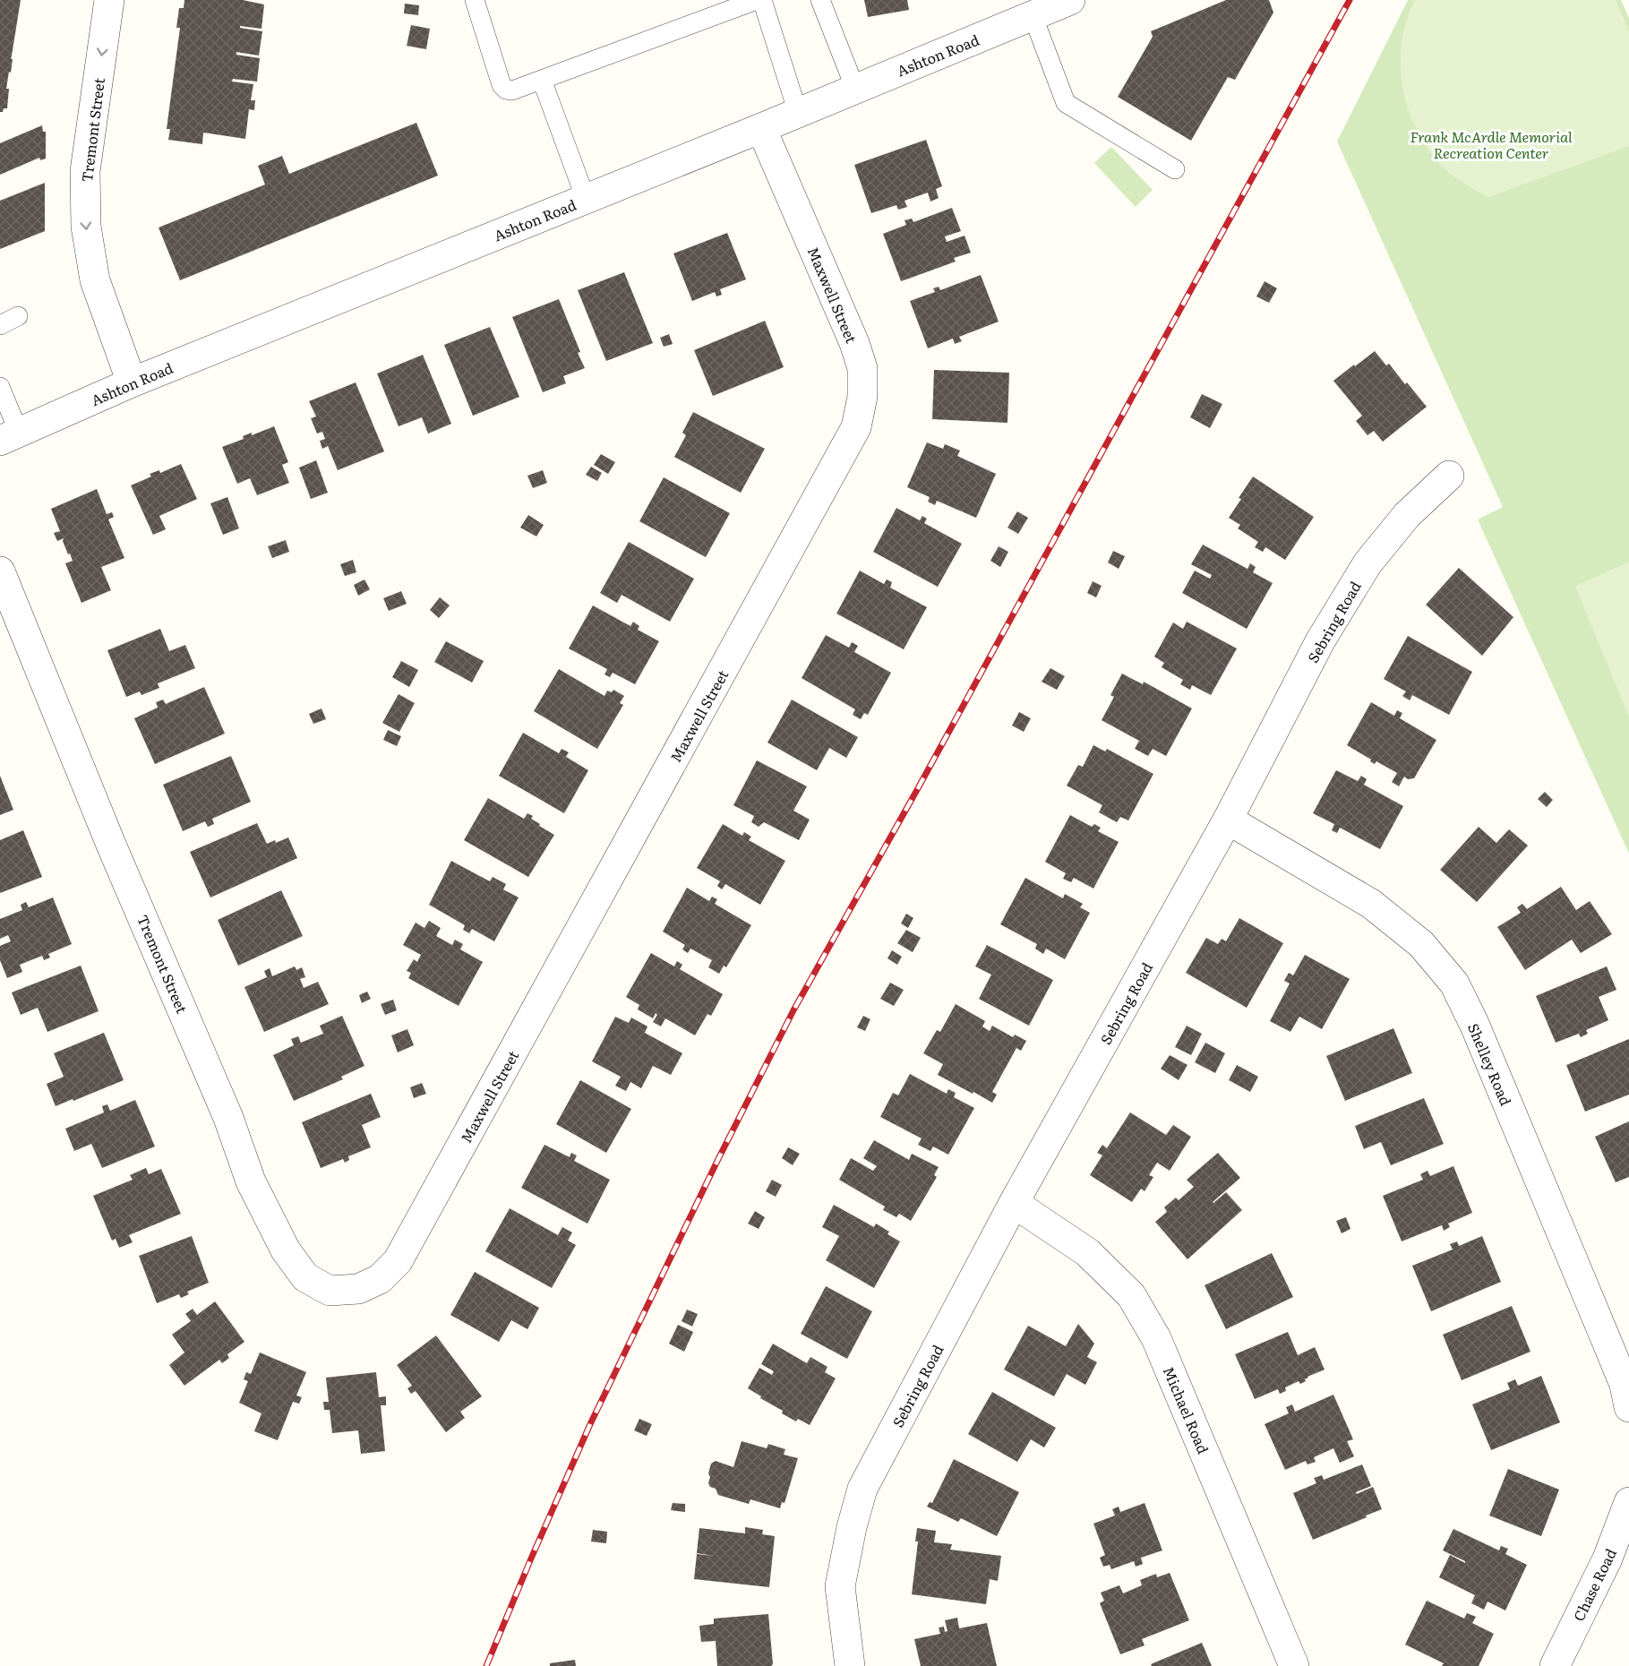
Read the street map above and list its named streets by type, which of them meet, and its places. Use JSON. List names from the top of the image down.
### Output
{
  "streets": {
    "street": [
      "Ashton Road",
      "Tremont Street",
      "Maxwell Street",
      "Sebring Road",
      "Shelley Road",
      "Michael Road",
      "Chase Road"
    ]
  },
  "crossings": [
    ["Ashton Road", "Tremont Street"],
    ["Ashton Road", "Maxwell Street"],
    ["Tremont Street", "Maxwell Street"],
    ["Sebring Road", "Shelley Road"],
    ["Sebring Road", "Michael Road"]
  ],
  "parks": ["Frank McArdle Memorial Recreation Center"]
}
